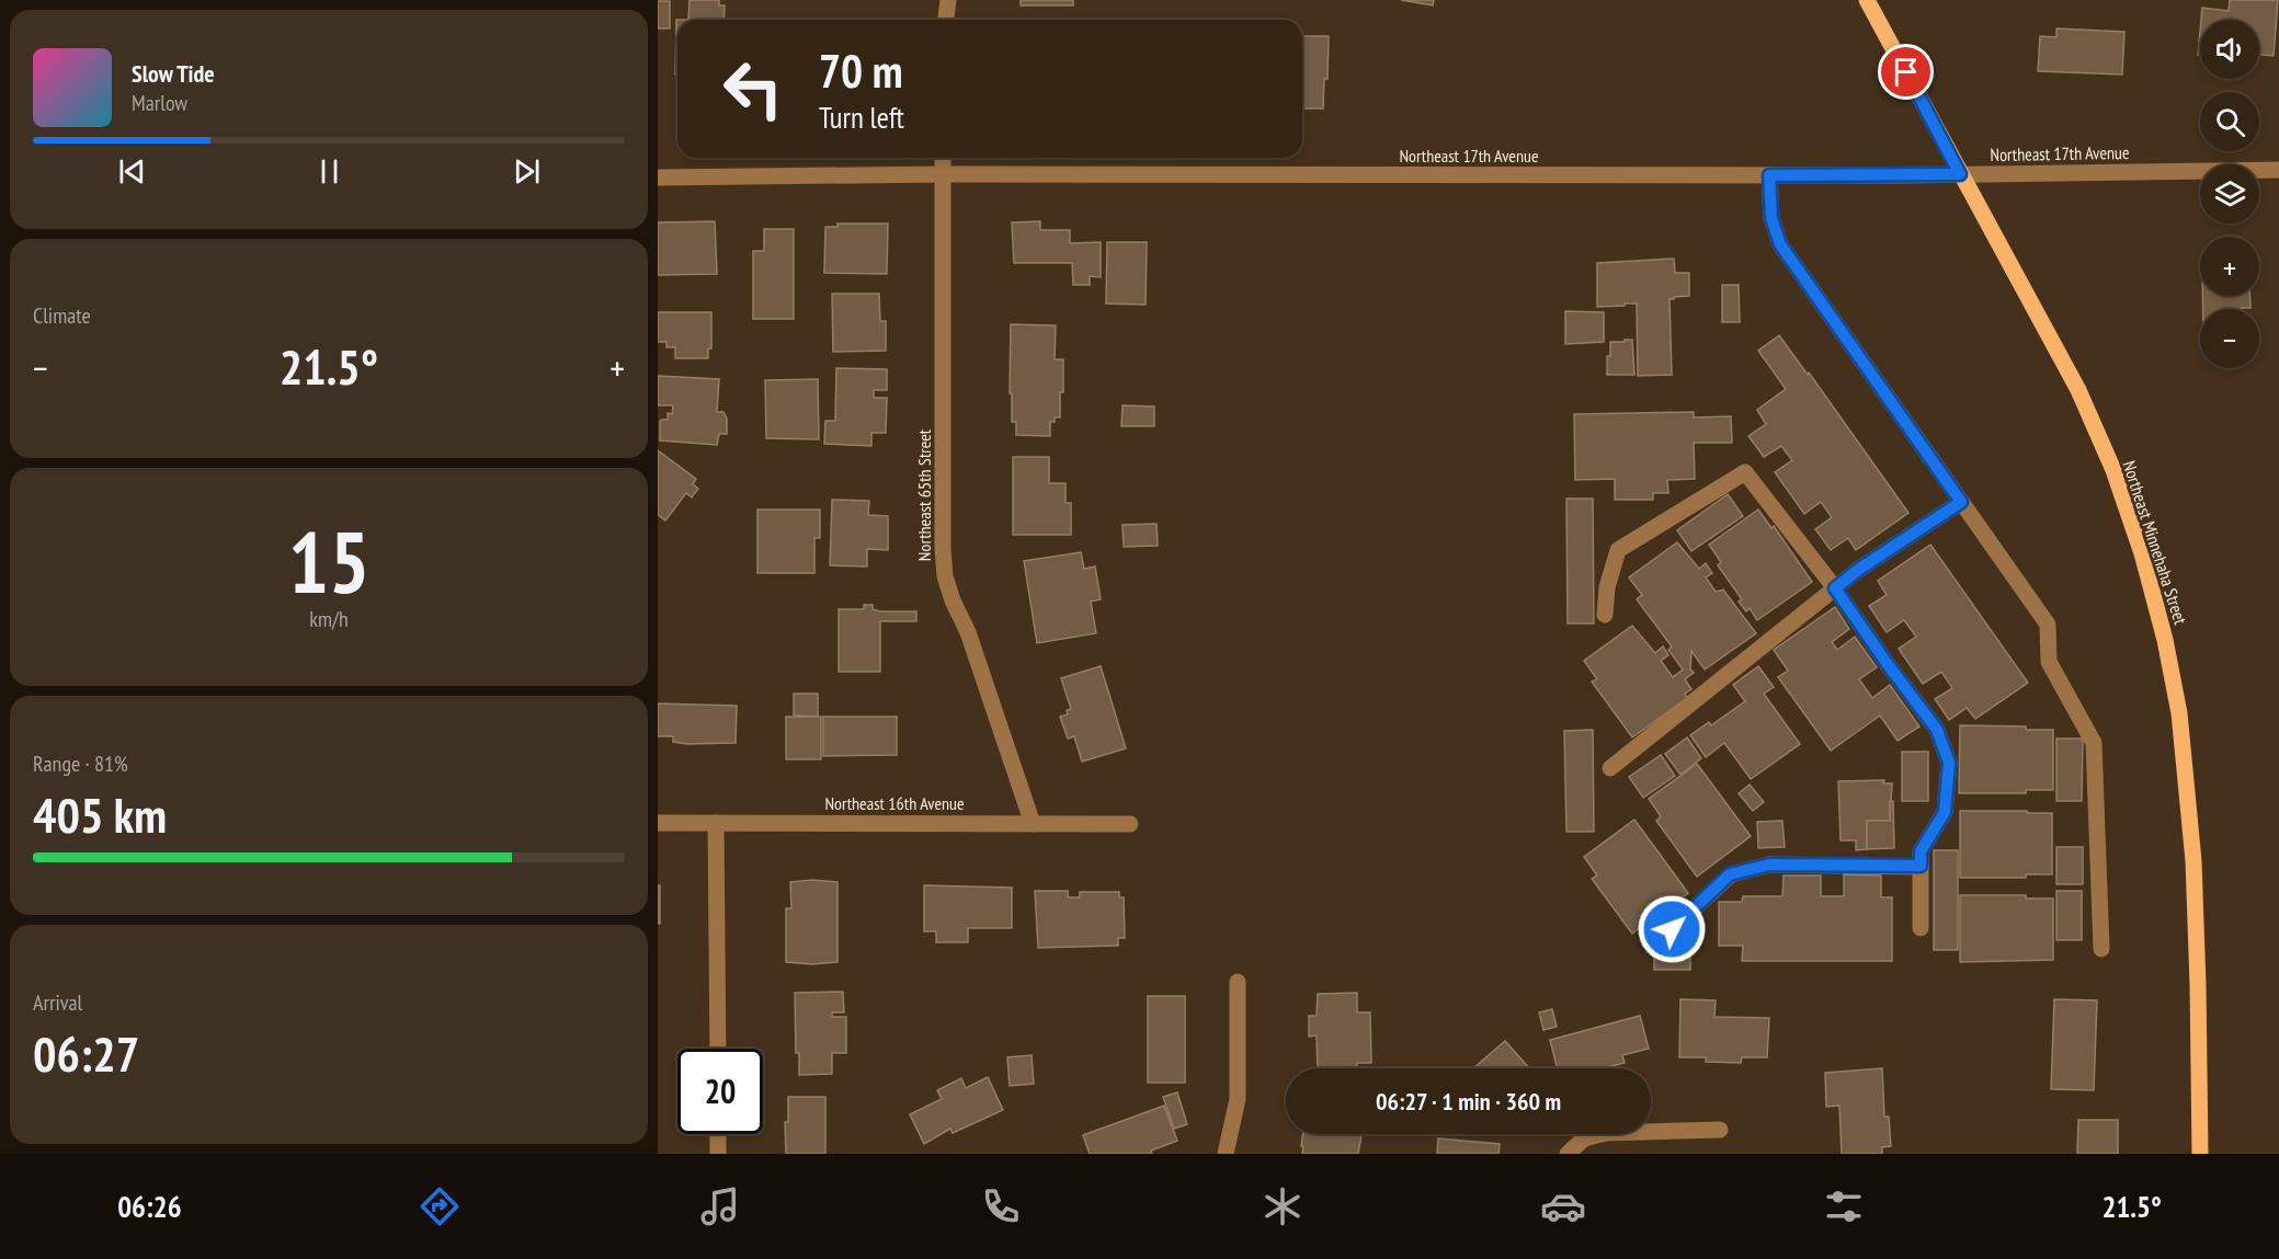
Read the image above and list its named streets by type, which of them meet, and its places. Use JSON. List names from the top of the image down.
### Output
{
  "streets": {
    "main road": ["Northeast Minnehaha Street"],
    "street": ["Northeast 17th Avenue", "Northeast 65th Street", "Northeast 16th Avenue"]
  },
  "crossings": [
    ["Northeast 17th Avenue", "Northeast 65th Street"],
    ["Northeast 17th Avenue", "Northeast Minnehaha Street"],
    ["Northeast 65th Street", "Northeast 16th Avenue"]
  ],
  "page": {
    "map_buttons": ["+", "−"],
    "turn": ["70 m", "Turn left"],
    "song": ["Slow Tide", "Marlow"],
    "tile": [
      "Climate",
      ["15", "km/h"],
      ["Range · 81%", "405 km"],
      ["Arrival", "06:27"]
    ],
    "heat": ["−", "21.5°", "+"],
    "limit": "20",
    "trip": "06:27 · 1 min · 360 m",
    "tabs": ["06:26", "21.5°"]
  }
}
